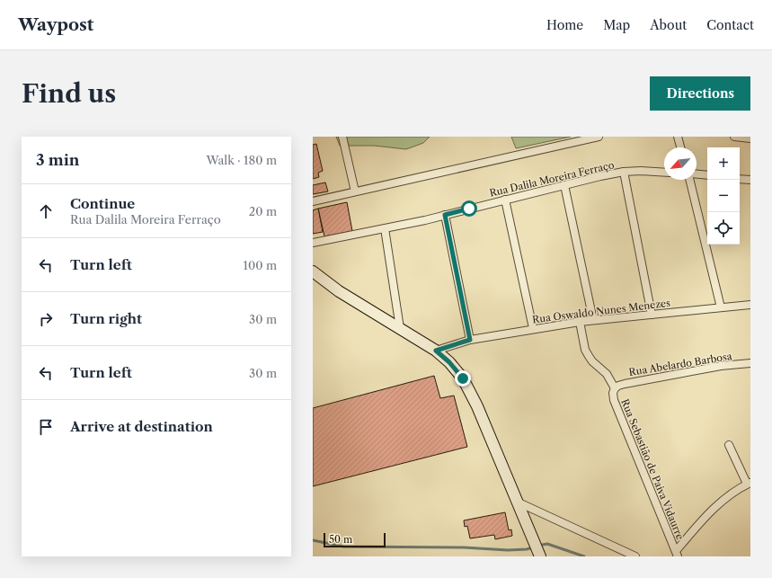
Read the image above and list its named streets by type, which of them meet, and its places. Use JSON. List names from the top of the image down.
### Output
{
  "streets": {
    "street": [
      "Rua Dalila Moreira Ferraço",
      "Rua Oswaldo Nunes Menezes",
      "Rua Abelardo Barbosa",
      "Rua Sebastião de Paiva Vidaurre"
    ]
  },
  "crossings": [
    ["Rua Abelardo Barbosa", "Rua Sebastião de Paiva Vidaurre"]
  ],
  "scale_bar": "50 m",
  "north": "bottom left",
  "page": {
    "header": "Waypost",
    "nav": [
      "Home",
      "Map",
      "About",
      "Contact"
    ],
    "buttons": "Directions",
    "title": "Find us",
    "heading": ["3 min", "Walk · 180 m"],
    "map_buttons": ["+", "−"],
    "list": [
      ["Continue", "Rua Dalila Moreira Ferraço", "20 m"],
      ["Turn left", "100 m"],
      ["Turn right", "30 m"],
      ["Turn left", "30 m"],
      "Arrive at destination"
    ],
    "scale": "50 m"
  }
}
